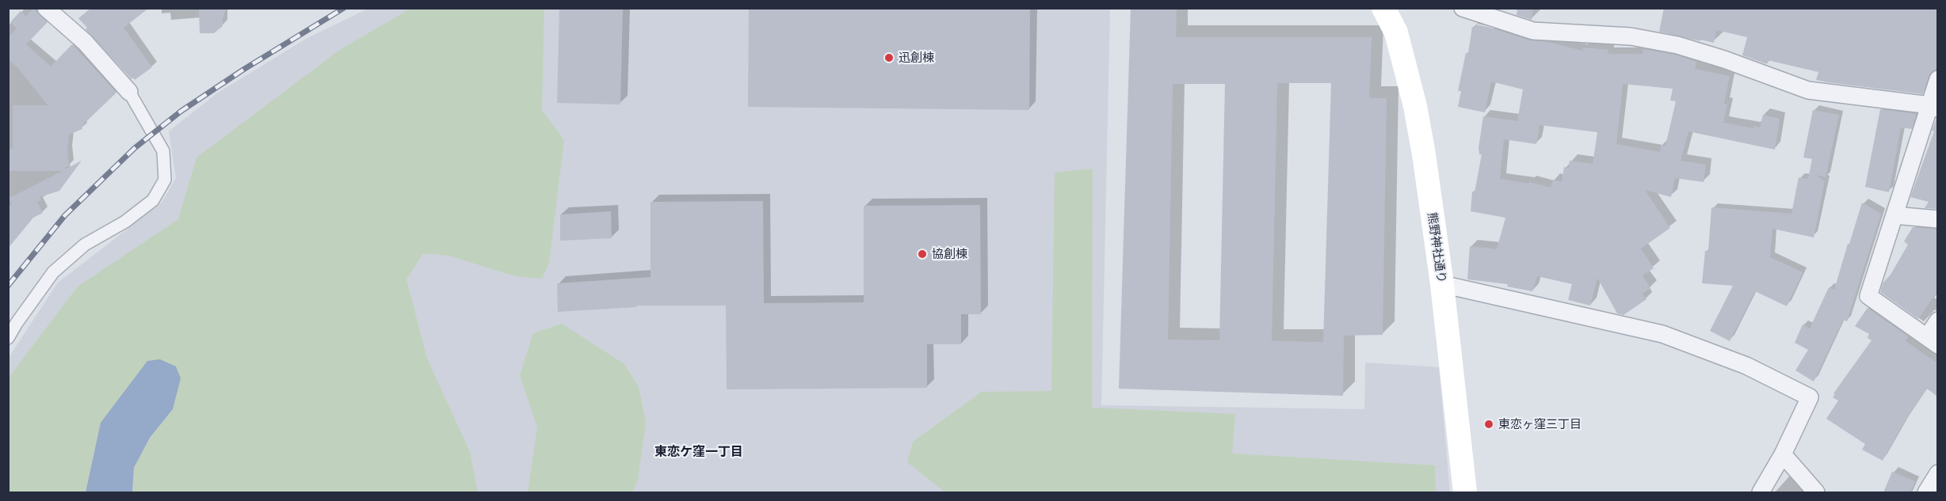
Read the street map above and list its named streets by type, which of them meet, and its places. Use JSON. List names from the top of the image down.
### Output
{
  "streets": {
    "main road": ["熊野神社通り"]
  },
  "districts": ["東恋ケ窪一丁目"],
  "places": ["迅創棟", "協創棟", "東恋ヶ窪三丁目"]
}
